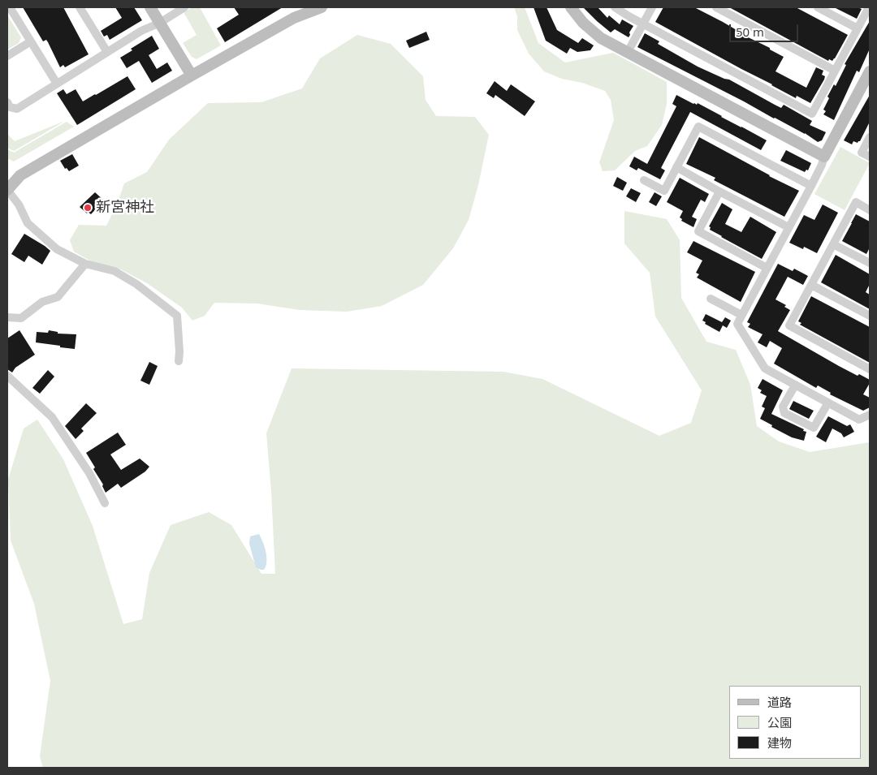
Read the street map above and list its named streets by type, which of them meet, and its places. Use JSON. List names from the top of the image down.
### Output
{
  "places": ["新宮神社"],
  "legend": ["道路", "公園", "建物"],
  "scale_bar": "50 m"
}
